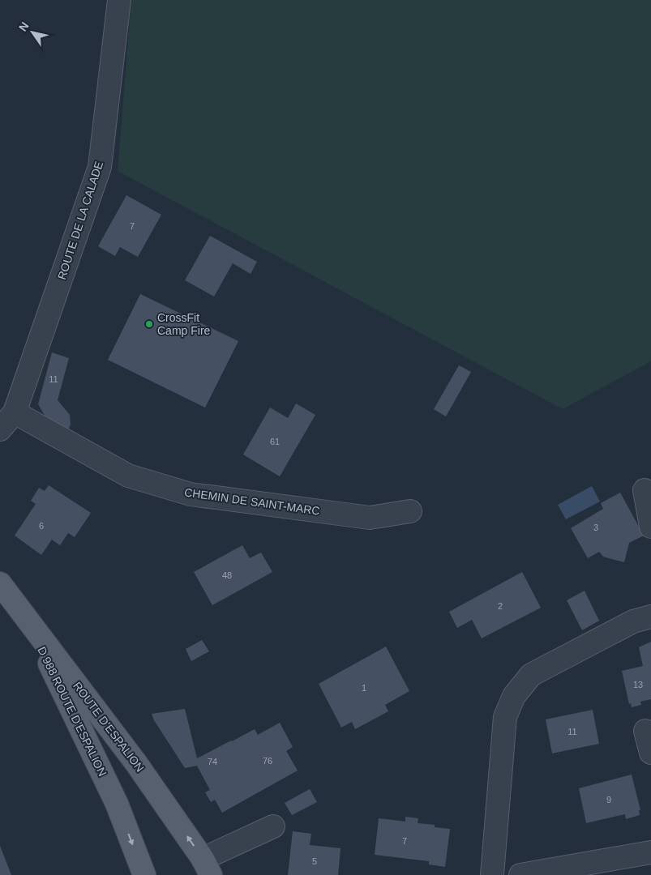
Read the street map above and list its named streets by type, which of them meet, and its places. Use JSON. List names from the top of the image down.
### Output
{
  "streets": {
    "main road": ["D 988 ROUTE D'ESPALION", "ROUTE D'ESPALION"],
    "street": ["ROUTE DE LA CALADE", "CHEMIN DE SAINT-MARC"]
  },
  "crossings": [
    ["ROUTE DE LA CALADE", "CHEMIN DE SAINT-MARC"],
    ["D 988 ROUTE D'ESPALION", "ROUTE D'ESPALION"]
  ],
  "one_way": ["D 988 ROUTE D'ESPALION", "ROUTE D'ESPALION"],
  "places": ["CrossFit Camp Fire"],
  "house_numbers": [
    "7",
    "11",
    "61",
    "6",
    "3",
    "48",
    "2",
    "13",
    "1",
    "11",
    "76",
    "74",
    "9",
    "7",
    "5"
  ],
  "north": "top left"
}
